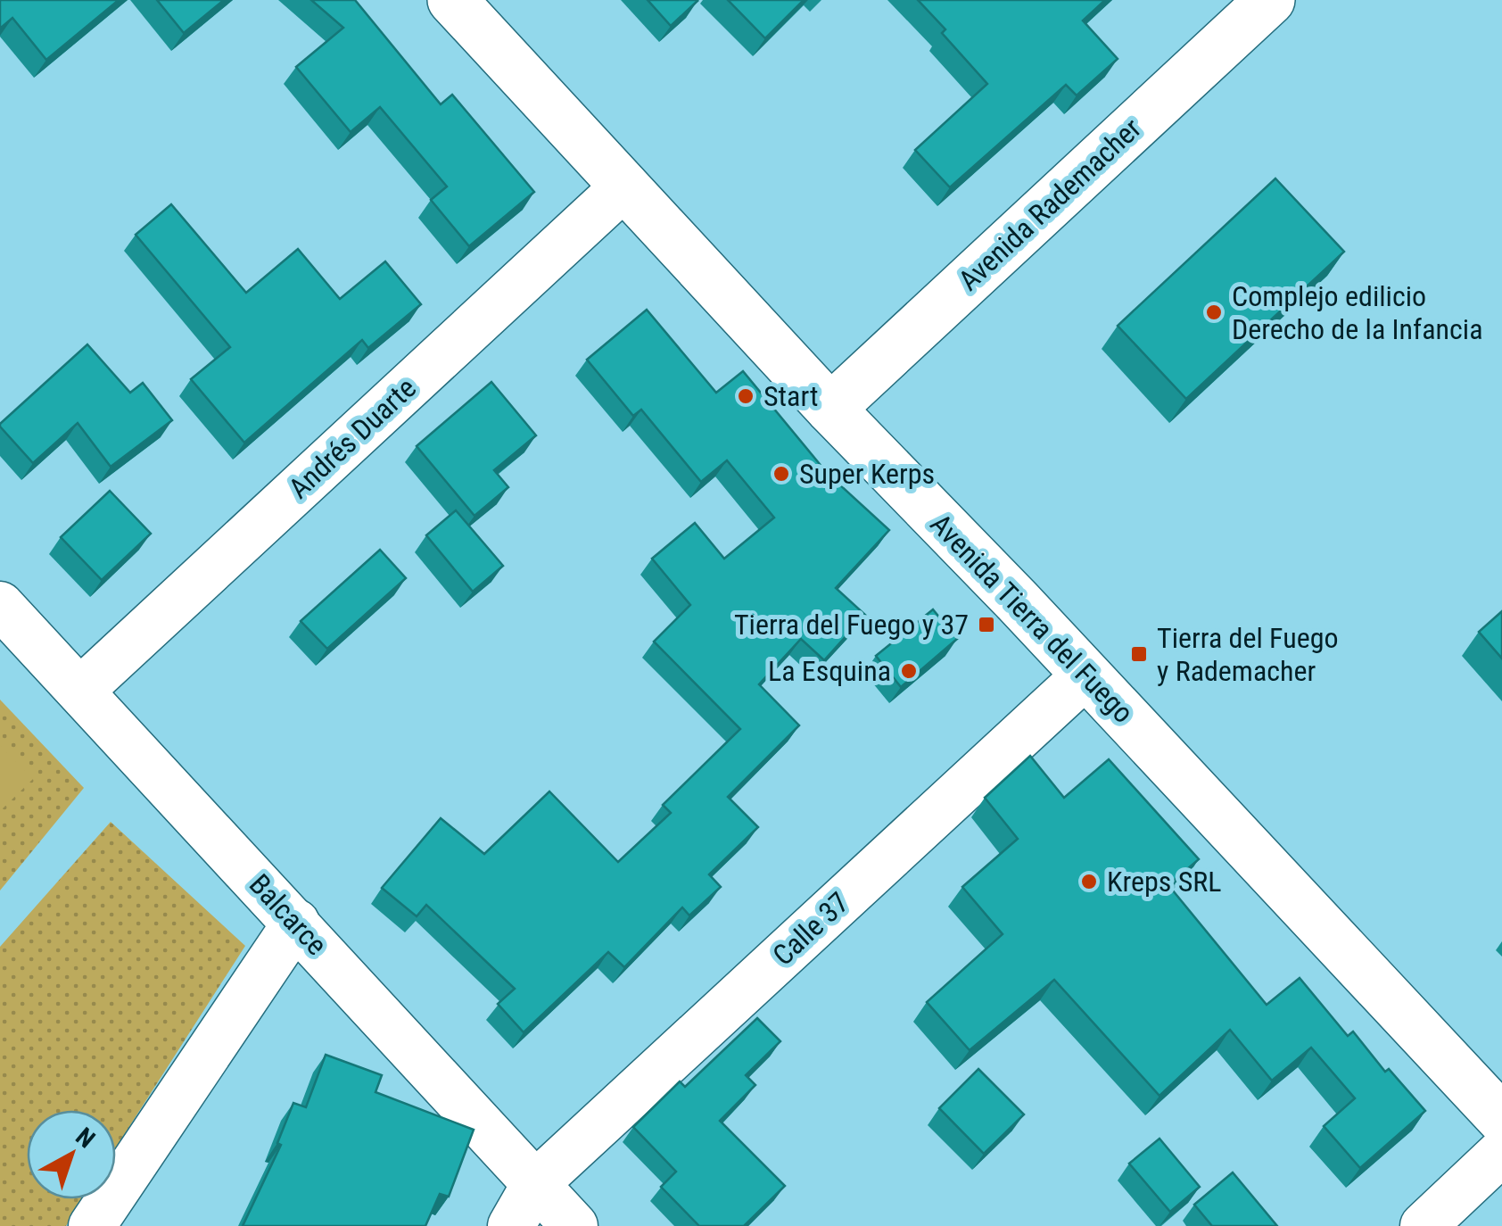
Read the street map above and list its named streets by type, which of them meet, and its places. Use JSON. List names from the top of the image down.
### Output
{
  "streets": {
    "main road": ["Avenida Rademacher", "Avenida Tierra del Fuego"],
    "street": ["Andrés Duarte", "Balcarce", "Calle 37"]
  },
  "crossings": [
    ["Avenida Rademacher", "Avenida Tierra del Fuego"],
    ["Andrés Duarte", "Avenida Tierra del Fuego"],
    ["Andrés Duarte", "Balcarce"],
    ["Avenida Tierra del Fuego", "Calle 37"],
    ["Balcarce", "Calle 37"]
  ],
  "places": {
    "other": [
      "Complejo edilicio Derecho de la Infancia",
      "Start",
      "Super Kerps",
      "La Esquina",
      "Kreps SRL"
    ],
    "transit": ["Tierra del Fuego y 37", "Tierra del Fuego y Rademacher"]
  },
  "north": "top right"
}
